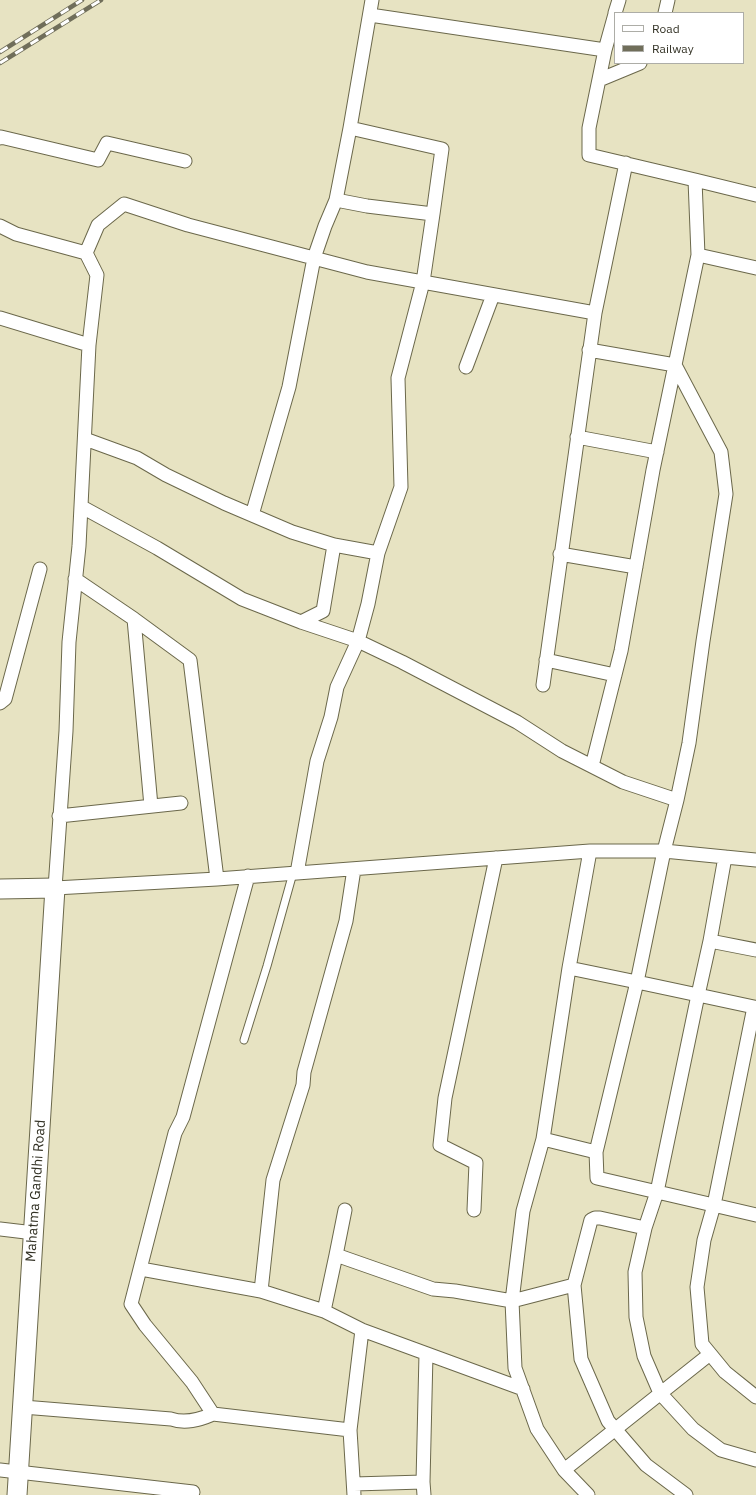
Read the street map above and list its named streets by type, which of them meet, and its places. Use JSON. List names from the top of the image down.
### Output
{
  "streets": {
    "street": ["Mahatma Gandhi Road"]
  },
  "legend": ["Road", "Railway"]
}
